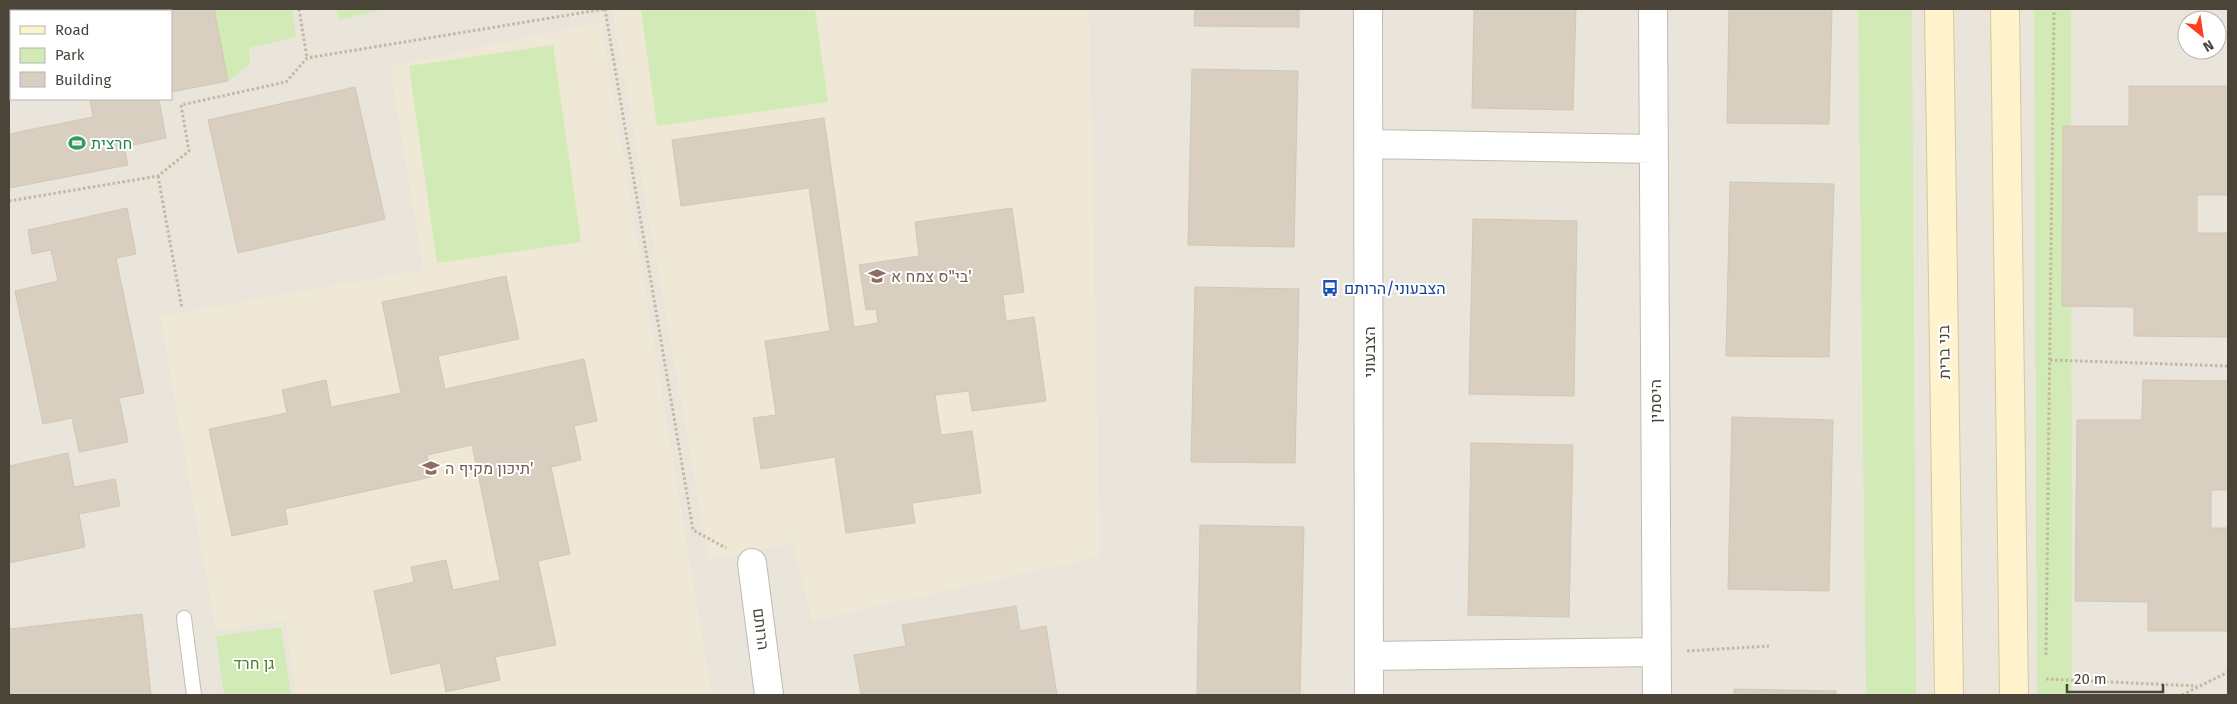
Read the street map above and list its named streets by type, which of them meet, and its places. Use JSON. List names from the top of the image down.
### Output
{
  "streets": {
    "main road": ["בני ברית"],
    "street": ["הצבעוני", "היסמין", "הרותם"]
  },
  "parks": ["גן חרד"],
  "places": {
    "sports": ["חרצית"],
    "school or university": ["בי\"ס צמח א'", "תיכון מקיף ה'"],
    "bus stop": ["הצבעוני/הרותם"]
  },
  "legend": ["Road", "Park", "Building"],
  "scale_bar": "20 m",
  "north": "bottom right"
}
